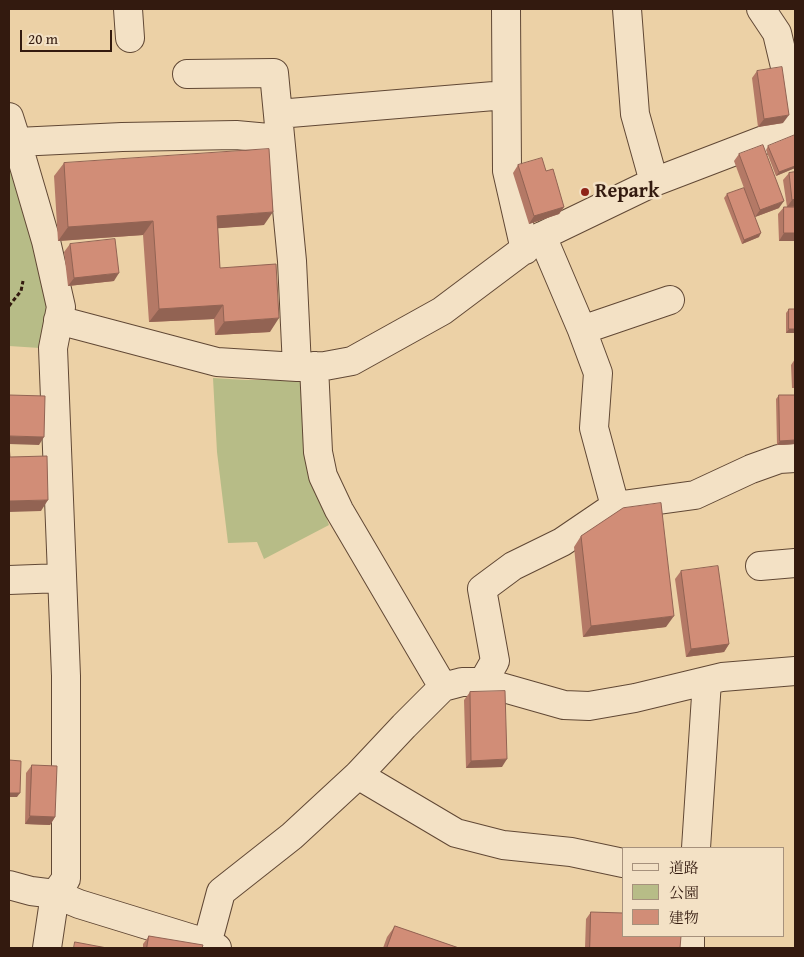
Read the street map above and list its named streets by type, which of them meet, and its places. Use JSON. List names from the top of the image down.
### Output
{
  "places": ["Repark"],
  "legend": ["道路", "公園", "建物"],
  "scale_bar": "20 m"
}
